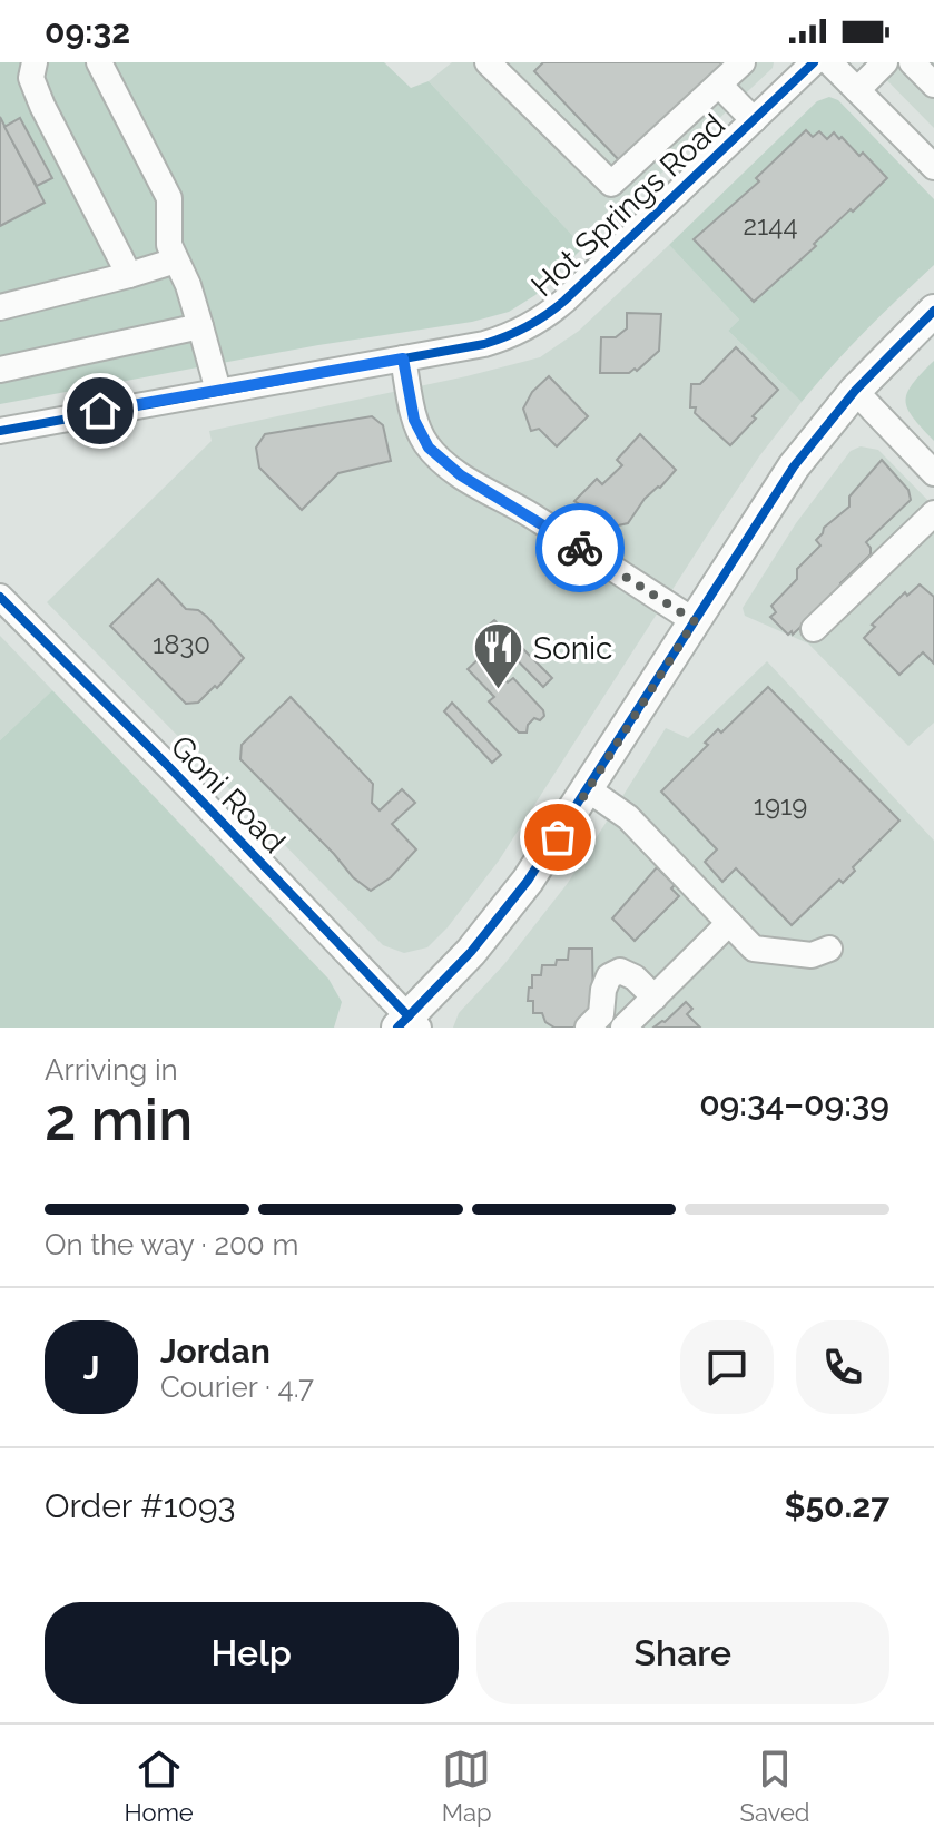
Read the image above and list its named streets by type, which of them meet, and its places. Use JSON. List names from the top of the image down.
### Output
{
  "streets": {
    "street": ["Hot Springs Road", "Goni Road"]
  },
  "places": {
    "restaurant": ["Sonic"]
  },
  "house_numbers": ["2144", "1830", "1919"],
  "page": {
    "status": "09:32",
    "heading": ["2 min", "Arriving in", "09:34–09:39"],
    "panel": [
      "Jordan",
      "Courier · 4.7",
      "Order #1093",
      "$50.27"
    ],
    "bar": "On the way · 200 m",
    "round": "J",
    "buttons": ["Help", "Share"],
    "tabs": ["Home", "Map", "Saved"]
  }
}
